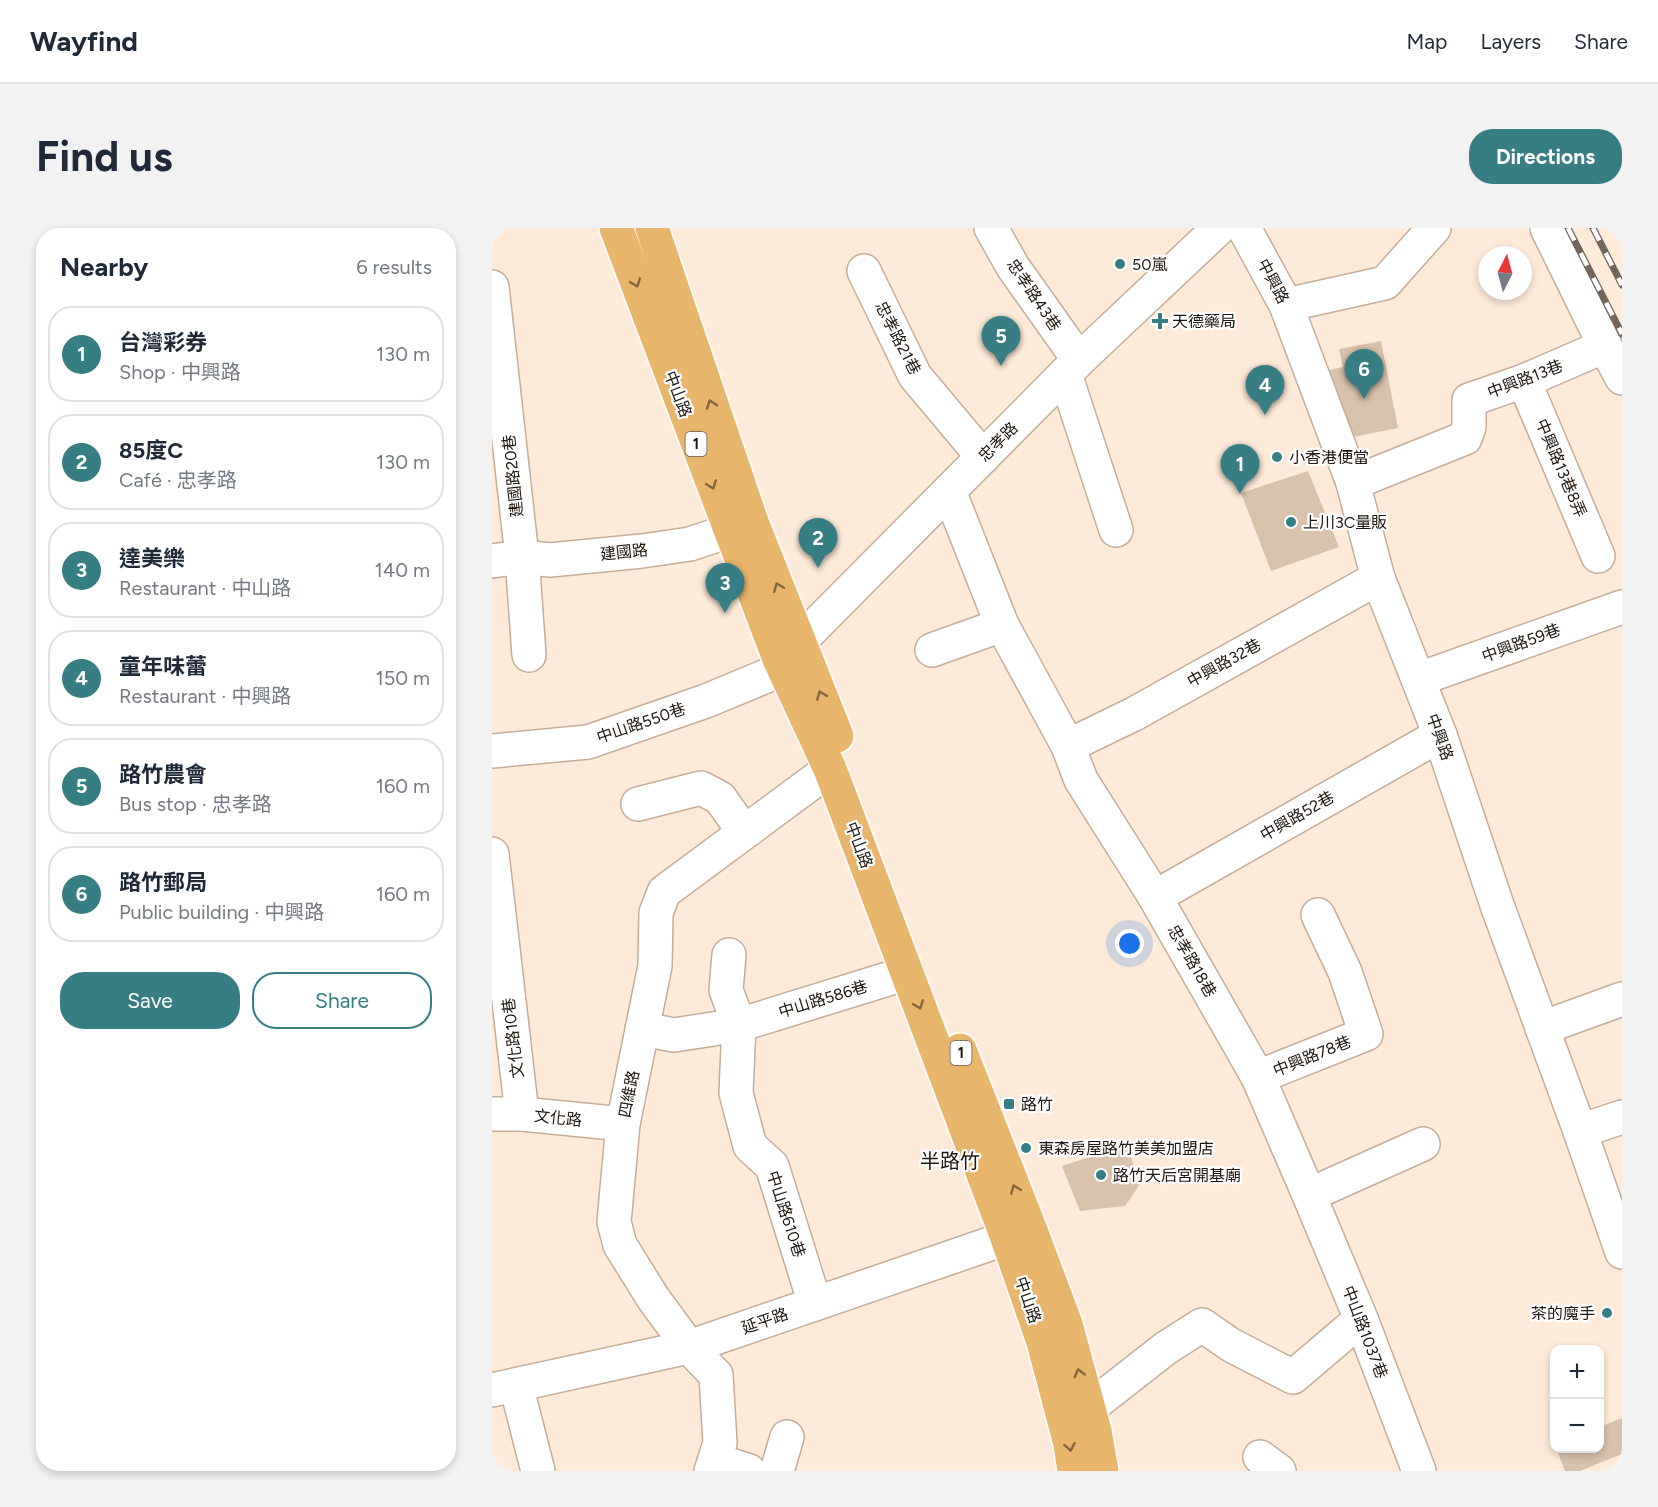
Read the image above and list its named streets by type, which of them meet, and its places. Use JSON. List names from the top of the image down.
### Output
{
  "streets": {
    "main road": ["中山路", "1"],
    "street": [
      "中興路",
      "忠孝路43巷",
      "忠孝路21巷",
      "中興路13巷",
      "忠孝路",
      "中興路13巷8弄",
      "建國路20巷",
      "建國路",
      "中興路59巷",
      "中興路32巷",
      "中山路550巷",
      "中興路52巷",
      "忠孝路18巷",
      "中山路586巷",
      "文化路10巷",
      "中興路78巷",
      "四維路",
      "文化路",
      "中山路610巷",
      "延平路",
      "中山路1037巷"
    ]
  },
  "crossings": [
    ["中興路", "中興路13巷"],
    ["中興路", "中興路59巷"],
    ["中興路", "中興路32巷"],
    ["中興路", "中興路52巷"],
    ["忠孝路43巷", "忠孝路"],
    ["忠孝路21巷", "忠孝路"],
    ["中興路13巷", "中興路13巷8弄"],
    ["中山路", "忠孝路"],
    ["中山路", "建國路"],
    ["中山路", "中山路550巷"],
    ["中山路", "中山路586巷"],
    ["中山路", "四維路"],
    ["中山路", "延平路"],
    ["忠孝路", "中山路550巷"],
    ["忠孝路", "忠孝路18巷"],
    ["建國路20巷", "建國路"],
    ["中興路32巷", "忠孝路18巷"],
    ["中興路52巷", "忠孝路18巷"],
    ["忠孝路18巷", "中興路78巷"],
    ["忠孝路18巷", "中山路1037巷"],
    ["中山路586巷", "四維路"],
    ["中山路586巷", "中山路610巷"],
    ["文化路10巷", "文化路"],
    ["四維路", "文化路"],
    ["四維路", "延平路"],
    ["中山路610巷", "延平路"]
  ],
  "districts": ["半路竹"],
  "places": {
    "other": [
      "50嵐",
      "小香港便當",
      "上川3C量販",
      "東森房屋路竹美美加盟店",
      "路竹天后宮開基廟",
      "茶的魔手"
    ],
    "health": ["天德藥局"],
    "transit": ["路竹"]
  },
  "north": "top",
  "page": {
    "header": "Wayfind",
    "nav": ["Map", "Layers", "Share"],
    "buttons": [
      "Directions",
      ["Save", "Share"]
    ],
    "title": "Find us",
    "heading": ["Nearby", "6 results"],
    "list": [
      {
        "mark": "1",
        "name": "台灣彩券",
        "note": "Shop · 中興路",
        "value": "130 m"
      },
      {
        "mark": "2",
        "name": "85度C",
        "note": "Café · 忠孝路",
        "value": "130 m"
      },
      {
        "mark": "3",
        "name": "達美樂",
        "note": "Restaurant · 中山路",
        "value": "140 m"
      },
      {
        "mark": "4",
        "name": "童年味蕾",
        "note": "Restaurant · 中興路",
        "value": "150 m"
      },
      {
        "mark": "5",
        "name": "路竹農會",
        "note": "Bus stop · 忠孝路",
        "value": "160 m"
      },
      {
        "mark": "6",
        "name": "路竹郵局",
        "note": "Public building · 中興路",
        "value": "160 m"
      }
    ],
    "pins": [
      "5",
      "6",
      "4",
      "1",
      "2",
      "3"
    ],
    "map_buttons": ["+", "−"]
  }
}
